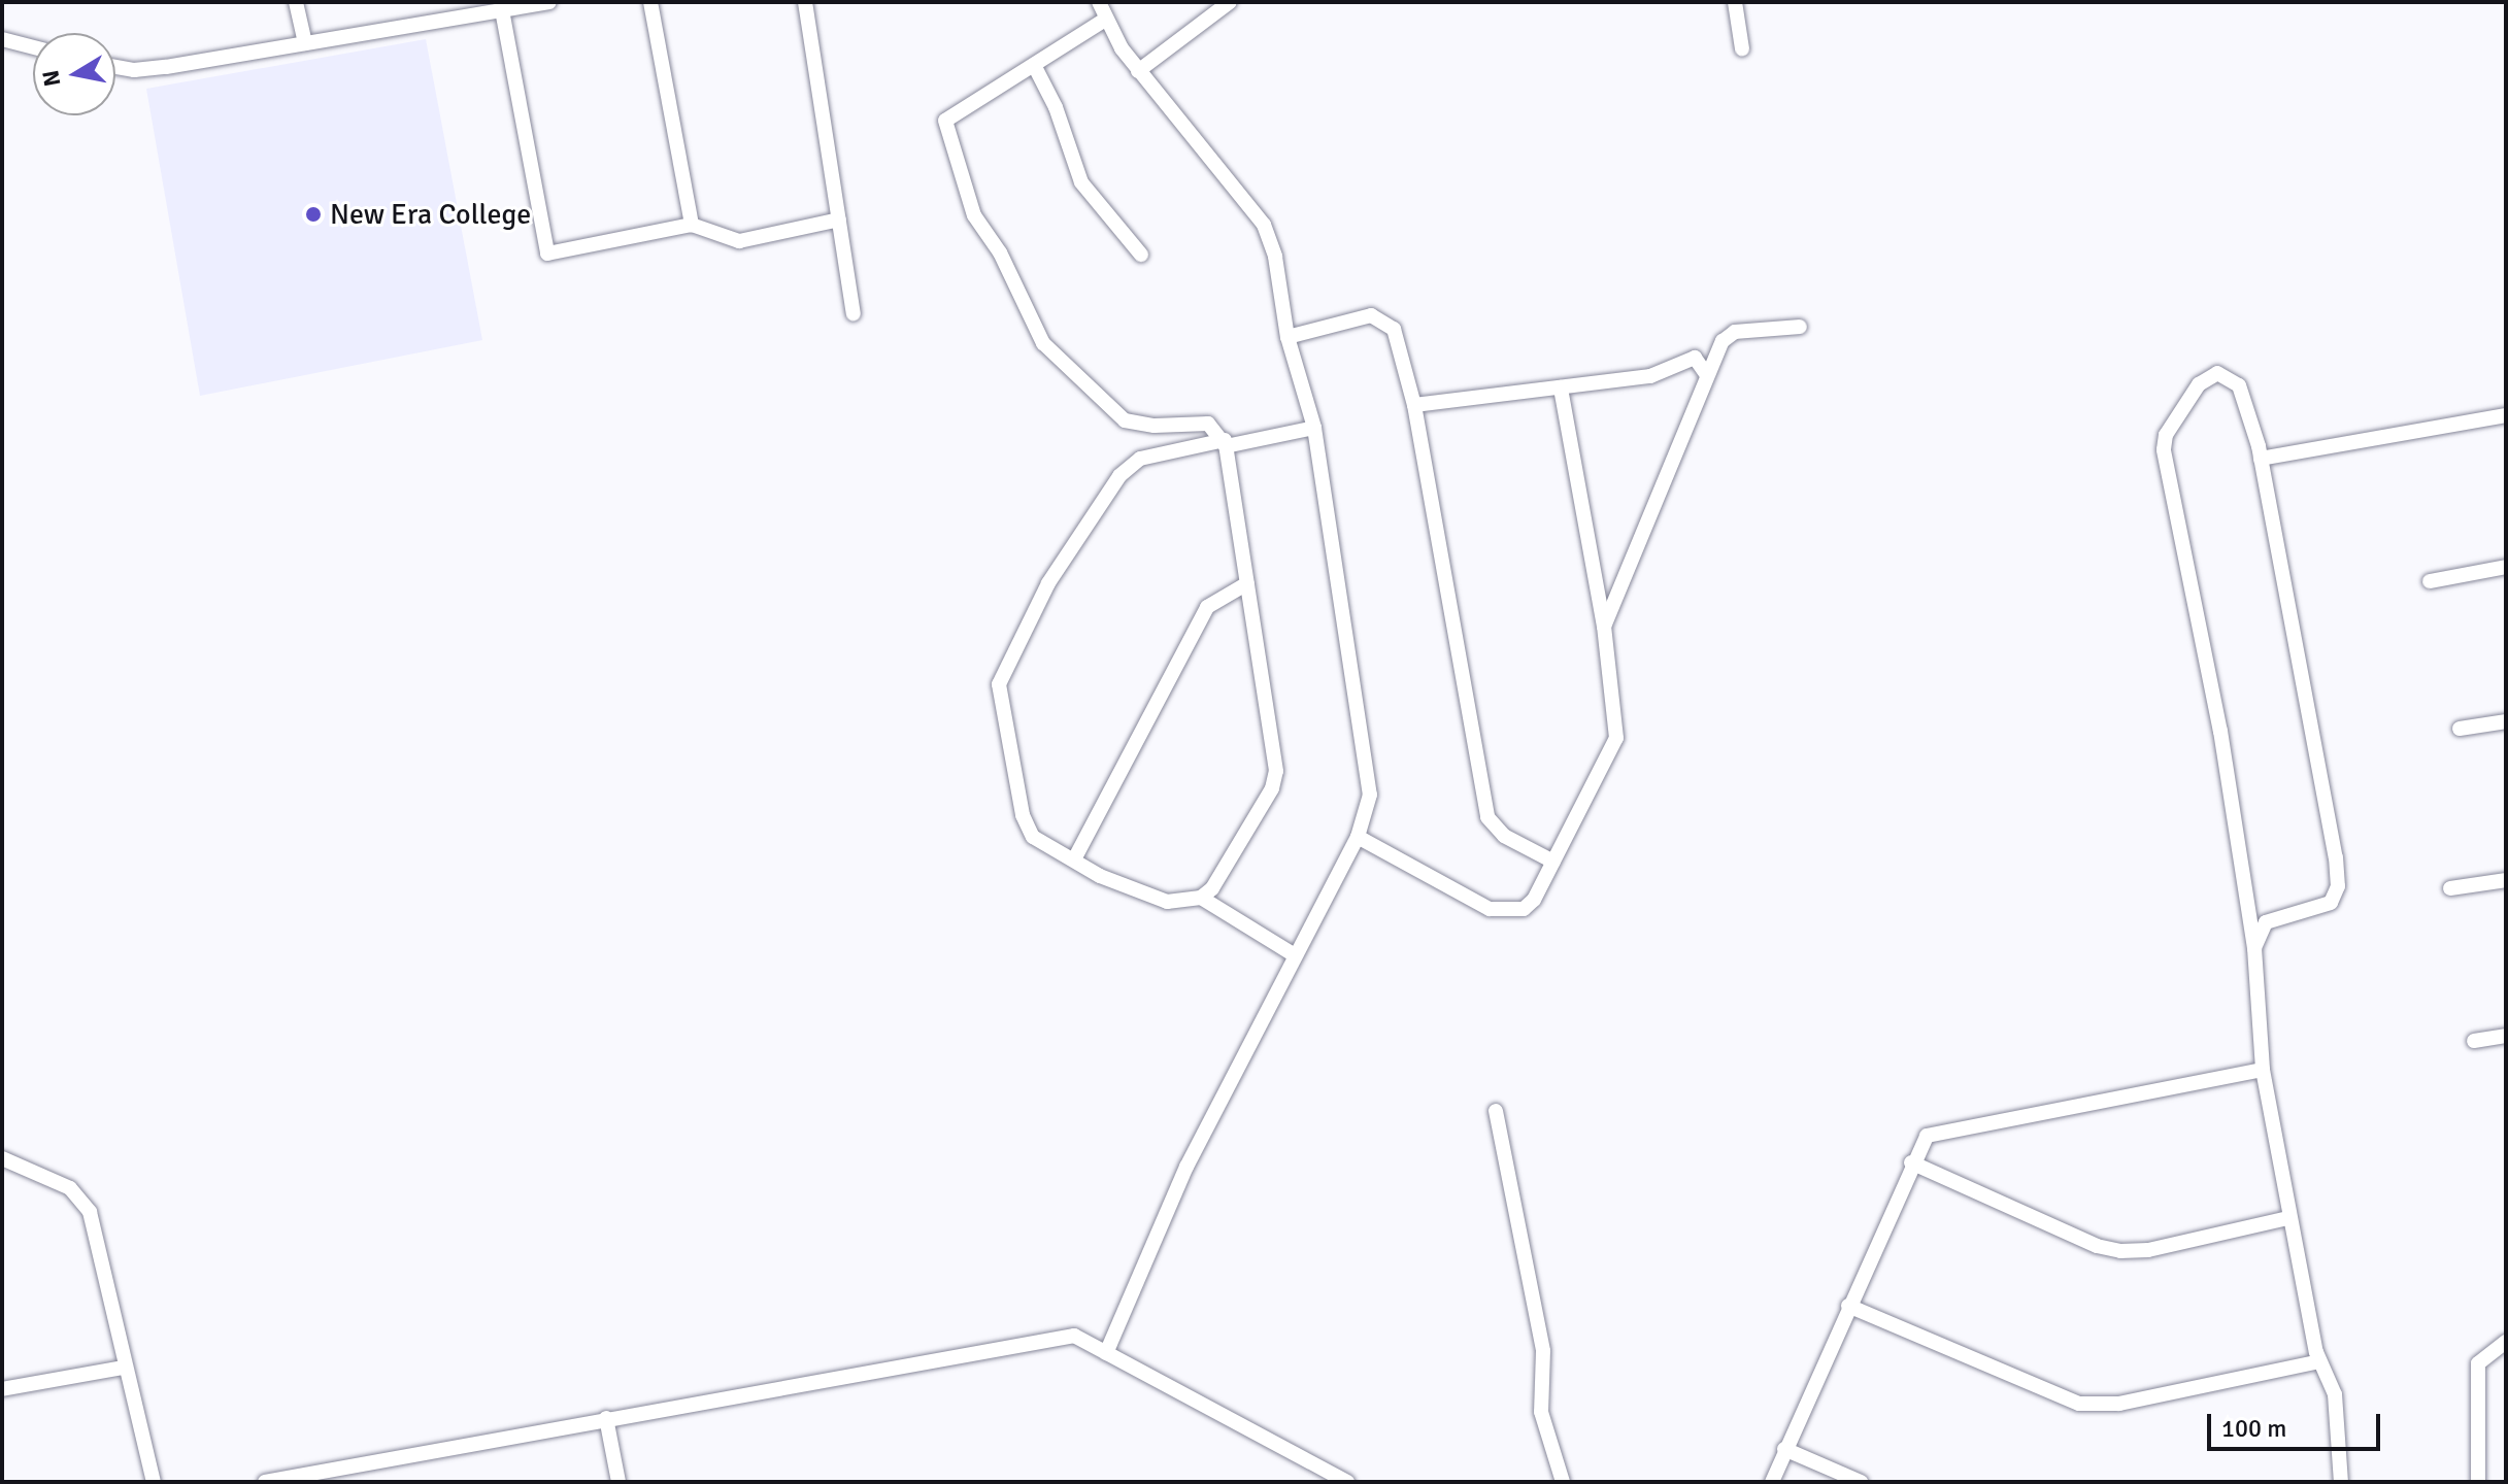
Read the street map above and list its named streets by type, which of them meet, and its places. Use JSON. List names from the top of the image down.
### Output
{
  "places": ["New Era College"],
  "scale_bar": "100 m",
  "north": "left"
}
